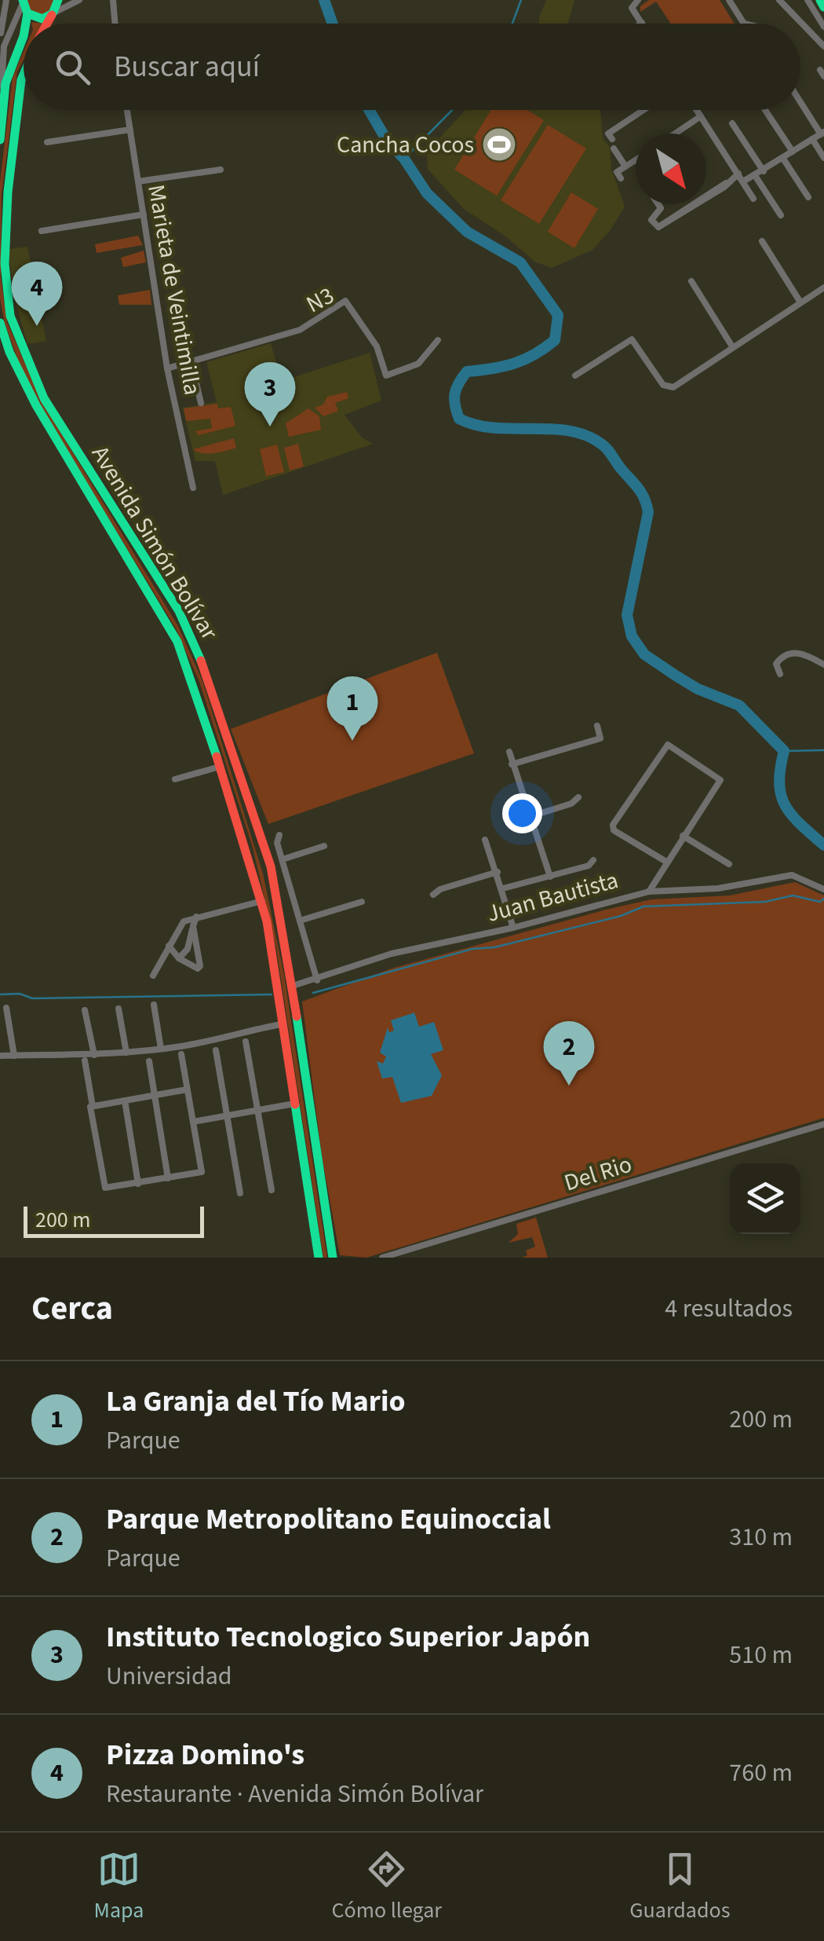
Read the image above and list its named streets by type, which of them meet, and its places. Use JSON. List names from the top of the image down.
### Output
{
  "streets": {
    "main road": ["Avenida Simón Bolívar"],
    "street": [
      "Marieta de Veintimilla",
      "N3",
      "Juan Bautista",
      "Del Rio"
    ]
  },
  "crossings": [
    ["Marieta de Veintimilla", "N3"],
    ["Avenida Simón Bolívar", "Juan Bautista"]
  ],
  "places": {
    "sports": ["Cancha Cocos"]
  },
  "scale_bar": "200 m",
  "north": "bottom right",
  "page": {
    "search": "Buscar aquí",
    "pins": [
      "4",
      "3",
      "1",
      "2"
    ],
    "scale": "200 m",
    "heading": ["Cerca", "4 resultados"],
    "list": [
      {
        "mark": "1",
        "name": "La Granja del Tío Mario",
        "note": "Parque",
        "value": "200 m"
      },
      {
        "mark": "2",
        "name": "Parque Metropolitano Equinoccial",
        "note": "Parque",
        "value": "310 m"
      },
      {
        "mark": "3",
        "name": "Instituto Tecnologico Superior Japón",
        "note": "Universidad",
        "value": "510 m"
      },
      {
        "mark": "4",
        "name": "Pizza Domino's",
        "note": "Restaurante · Avenida Simón Bolívar",
        "value": "760 m"
      }
    ],
    "nav": ["Mapa", "Cómo llegar", "Guardados"]
  }
}
